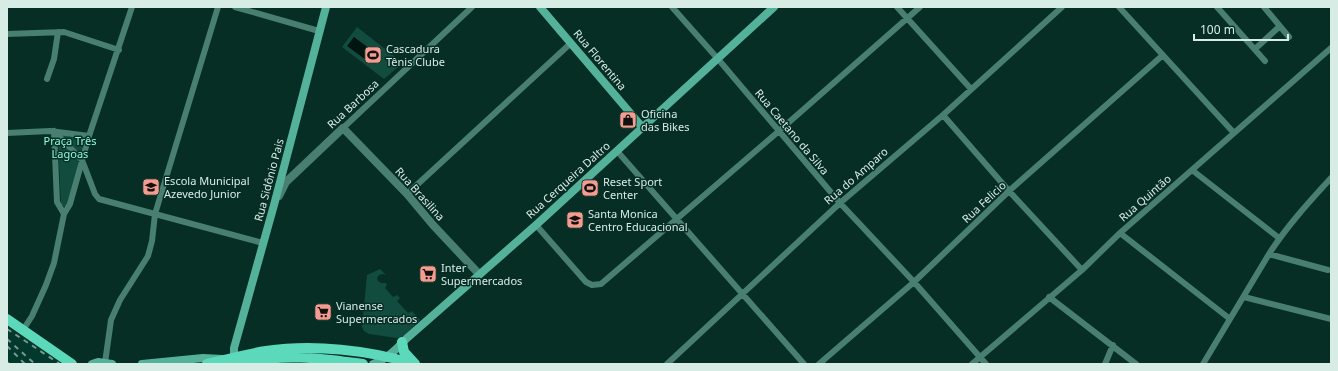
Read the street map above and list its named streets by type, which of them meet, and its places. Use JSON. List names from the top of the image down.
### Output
{
  "streets": {
    "main road": ["Rua Florentina", "Rua Sidônio Pais", "Rua Cerqueira Daltro"],
    "street": [
      "Rua Barbosa",
      "Rua Caetano da Silva",
      "Rua do Amparo",
      "Rua Brasilina",
      "Rua Quintão",
      "Rua Felicio"
    ]
  },
  "crossings": [
    ["Rua Florentina", "Rua Cerqueira Daltro"],
    ["Rua Barbosa", "Rua Sidônio Pais"],
    ["Rua Barbosa", "Rua Brasilina"],
    ["Rua Caetano da Silva", "Rua do Amparo"],
    ["Rua Caetano da Silva", "Rua Cerqueira Daltro"],
    ["Rua Caetano da Silva", "Rua Quintão"],
    ["Rua Caetano da Silva", "Rua Felicio"],
    ["Rua Cerqueira Daltro", "Rua Brasilina"]
  ],
  "parks": ["Praça Três Lagoas"],
  "places": {
    "sports": ["Cascadura Tênis Clube", "Reset Sport Center"],
    "shop": ["Oficina das Bikes"],
    "school or university": ["Escola Municipal Azevedo Junior", "Santa Monica Centro Educacional"],
    "supermarket": ["Inter Supermercados", "Vianense Supermercados"]
  },
  "scale_bar": "100 m"
}
